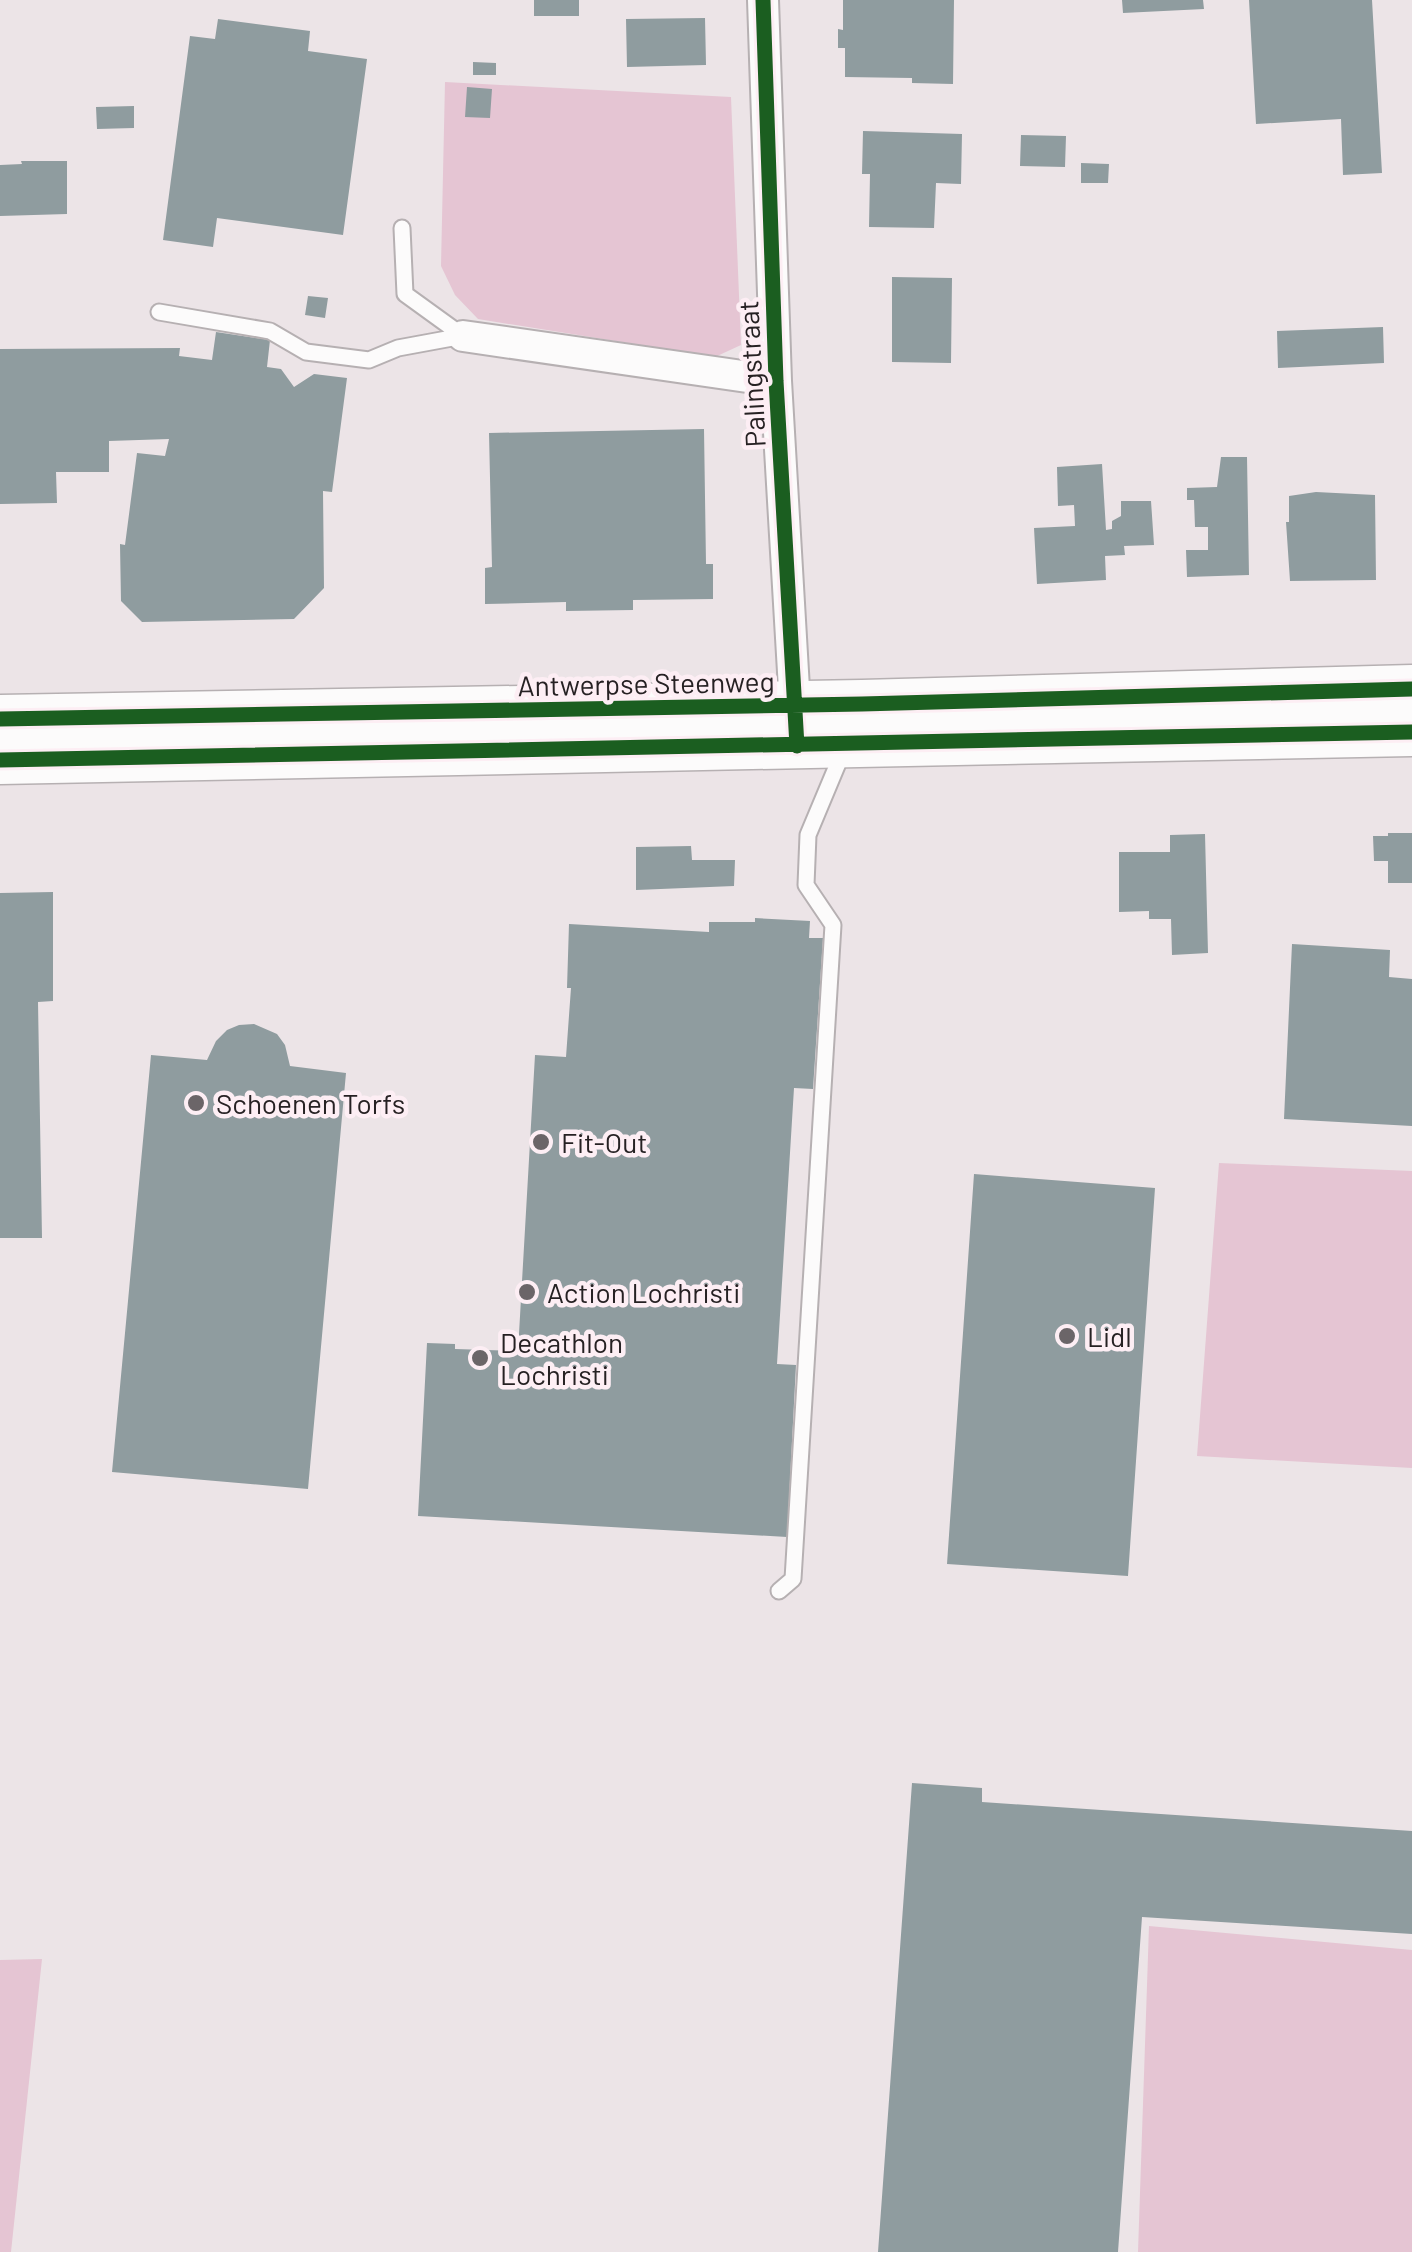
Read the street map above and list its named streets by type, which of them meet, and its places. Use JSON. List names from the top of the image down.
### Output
{
  "streets": {
    "main road": ["Antwerpse Steenweg"],
    "street": ["Palingstraat"]
  },
  "crossings": [
    ["Palingstraat", "Antwerpse Steenweg"]
  ],
  "places": [
    "Schoenen Torfs",
    "Fit-Out",
    "Action Lochristi",
    "Lidl",
    "Decathlon Lochristi"
  ]
}
